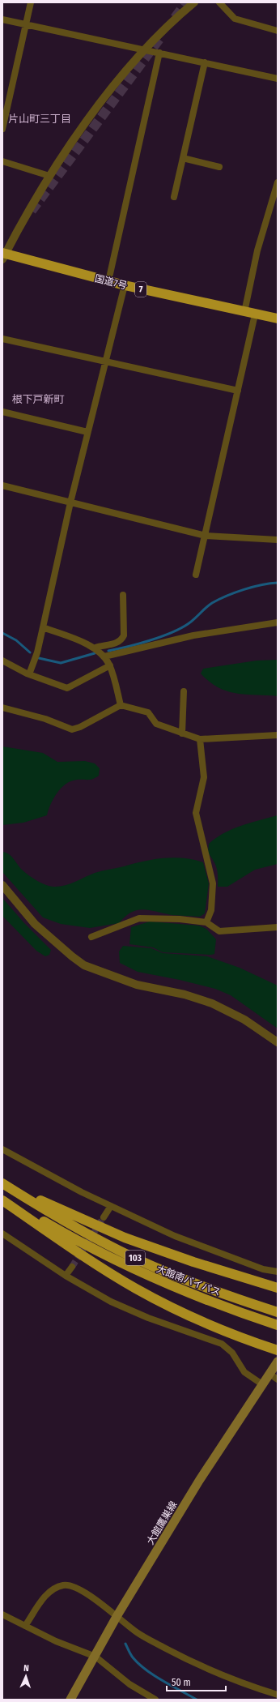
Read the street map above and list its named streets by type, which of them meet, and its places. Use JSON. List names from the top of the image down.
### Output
{
  "streets": {
    "highway": [
      "国道7号",
      "7",
      "103",
      "大館南バイパス"
    ],
    "main road": ["大館鷹巣線"]
  },
  "districts": ["片山町三丁目", "根下戸新町"],
  "scale_bar": "50 m",
  "north": "top"
}
